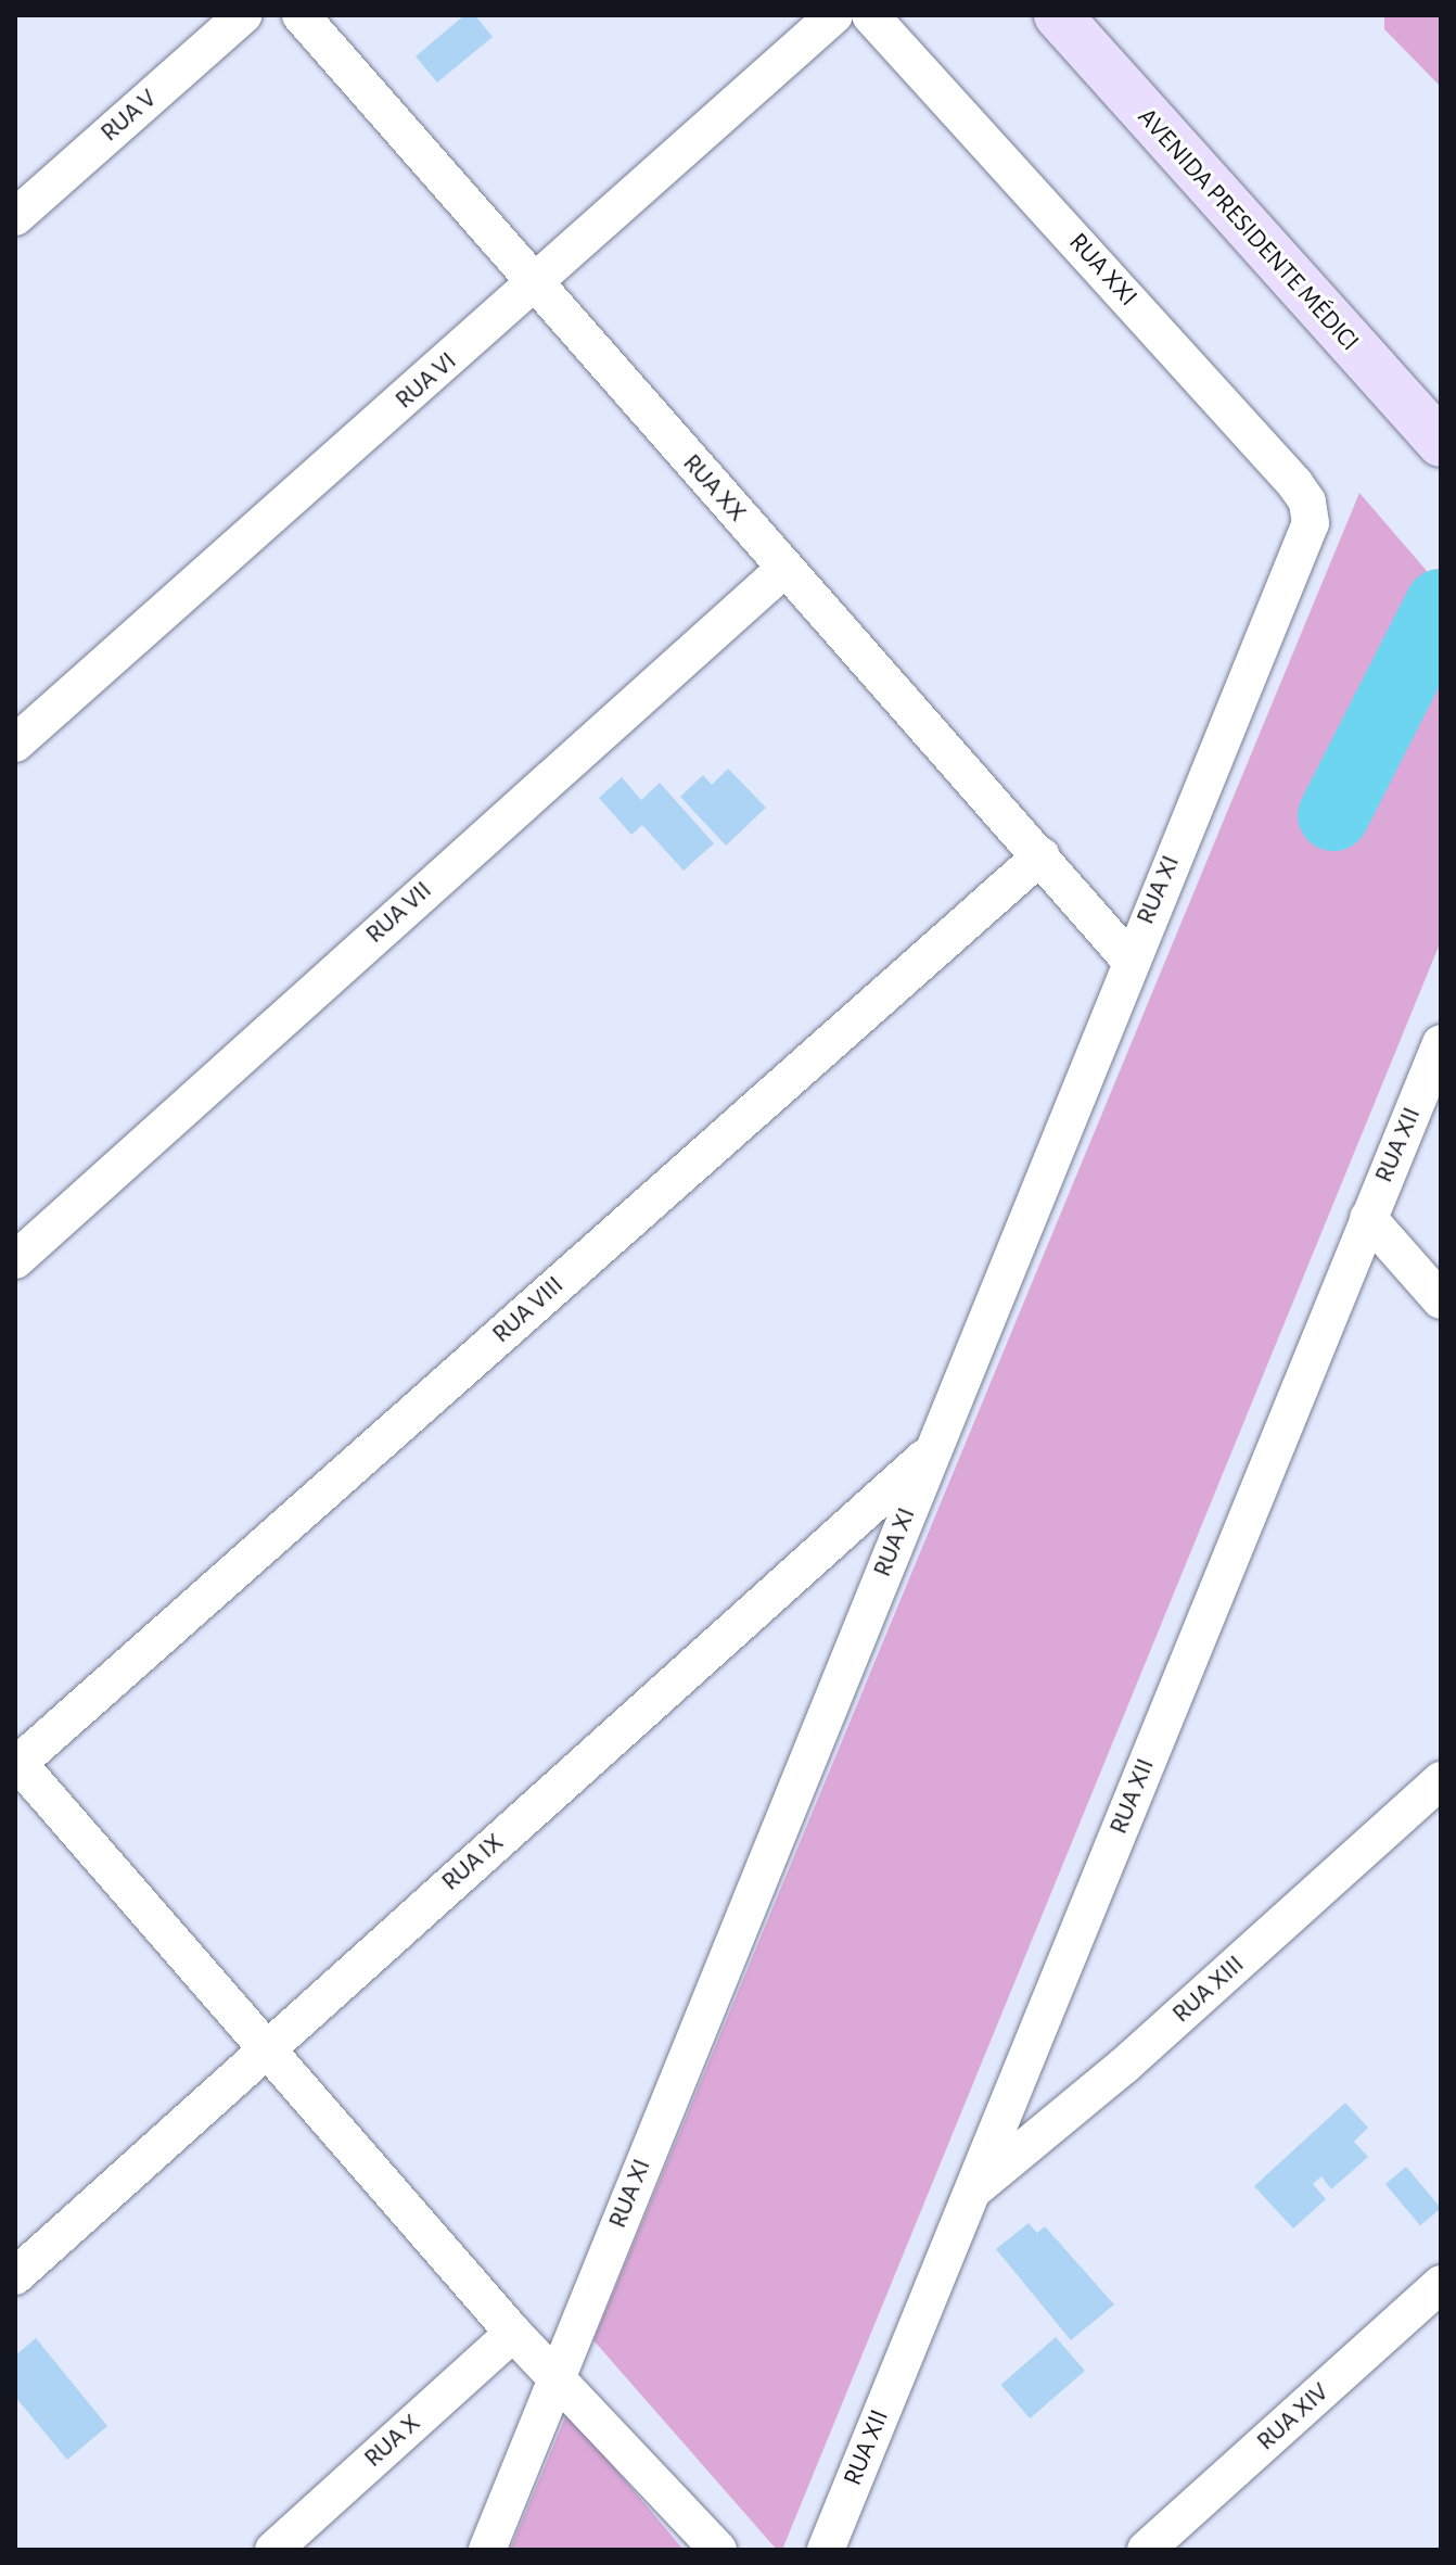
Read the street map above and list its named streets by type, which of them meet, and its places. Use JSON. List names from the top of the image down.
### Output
{
  "streets": {
    "main road": ["AVENIDA PRESIDENTE MÉDICI"],
    "street": [
      "RUA V",
      "RUA XXI",
      "RUA VI",
      "RUA XX",
      "RUA XI",
      "RUA VII",
      "RUA XII",
      "RUA VIII",
      "RUA IX",
      "RUA XIII",
      "RUA XIV",
      "RUA X"
    ]
  },
  "crossings": [
    ["RUA XXI", "RUA XI"],
    ["RUA VI", "RUA XX"],
    ["RUA XX", "RUA XI"],
    ["RUA XX", "RUA VII"],
    ["RUA XX", "RUA VIII"],
    ["RUA XI", "RUA IX"],
    ["RUA XII", "RUA XIII"]
  ]
}
